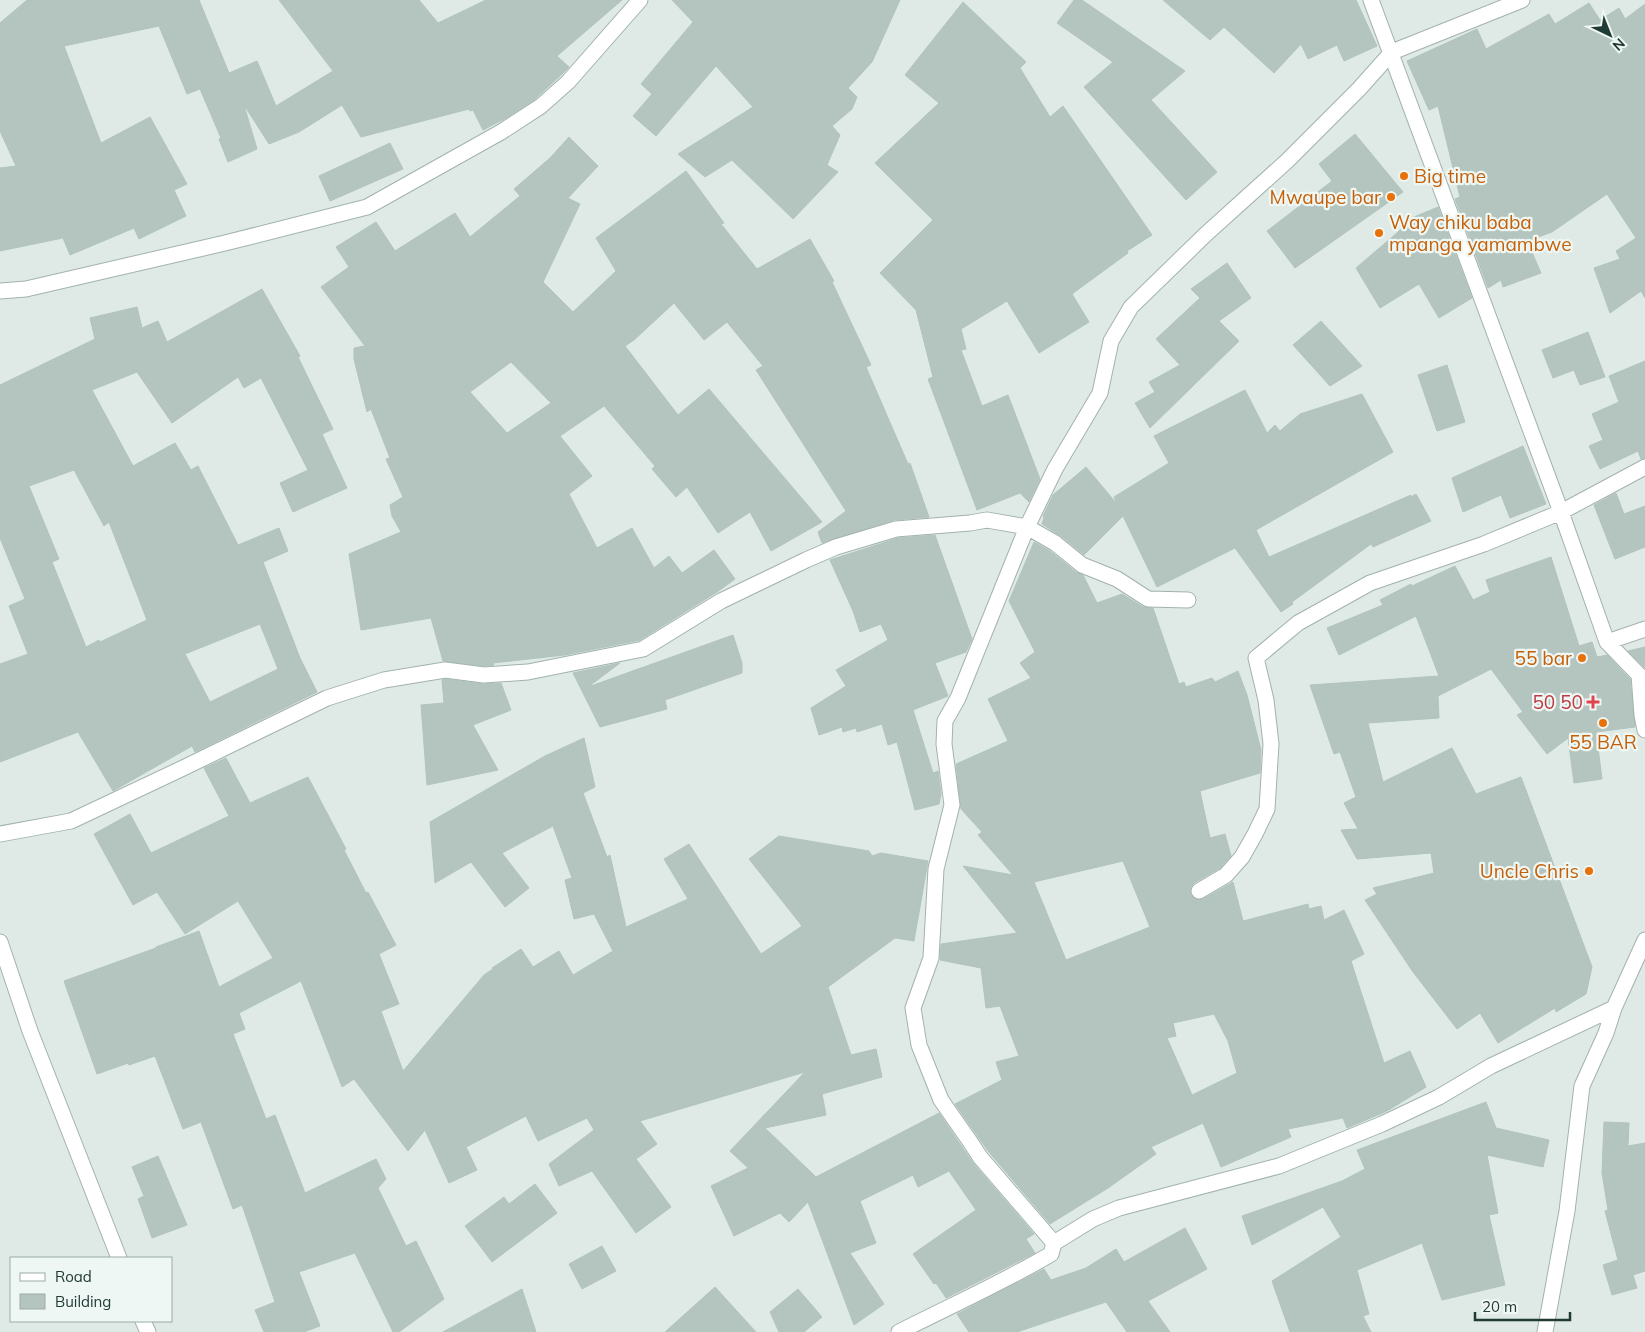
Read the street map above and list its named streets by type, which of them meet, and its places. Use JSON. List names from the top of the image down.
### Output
{
  "places": {
    "other": [
      "Big time",
      "Mwaupe bar",
      "Way chiku baba mpanga yamambwe",
      "55 bar",
      "55 BAR",
      "Uncle Chris"
    ],
    "health": ["50 50"]
  },
  "legend": ["Road", "Building"],
  "scale_bar": "20 m",
  "north": "bottom right"
}
